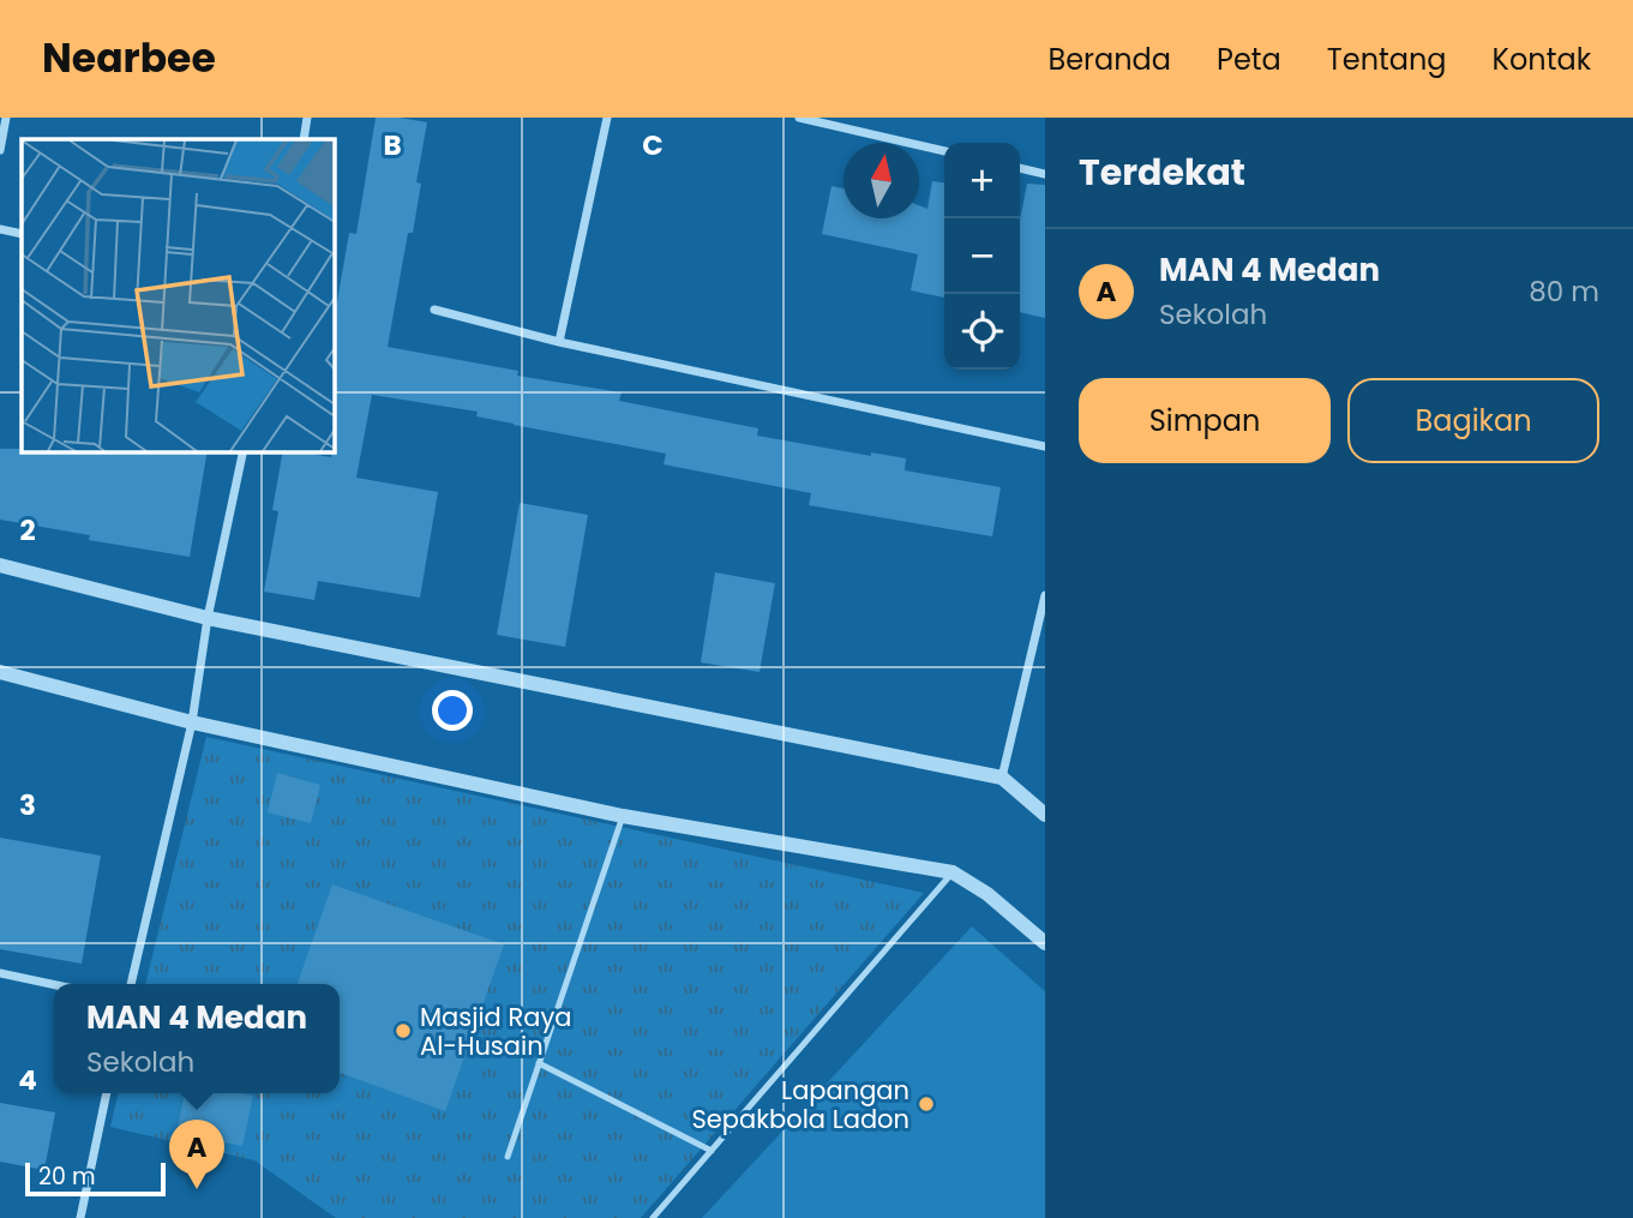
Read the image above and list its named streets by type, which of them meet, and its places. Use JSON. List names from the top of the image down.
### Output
{
  "places": ["Masjid Raya Al-Husain", "Lapangan Sepakbola Ladon"],
  "scale_bar": "20 m",
  "north": "top",
  "page": {
    "header": "Nearbee",
    "nav": [
      "Beranda",
      "Peta",
      "Tentang",
      "Kontak"
    ],
    "heading": "Terdekat",
    "map_buttons": ["+", "−"],
    "list": [
      {
        "mark": "A",
        "name": "MAN 4 Medan",
        "note": "Sekolah",
        "value": "80 m"
      }
    ],
    "buttons": ["Simpan", "Bagikan"],
    "popup": ["MAN 4 Medan", "Sekolah"],
    "pins": "A",
    "scale": "20 m"
  },
  "grid": {
    "columns": ["B", "C"],
    "rows": ["2", "3", "4"]
  }
}
